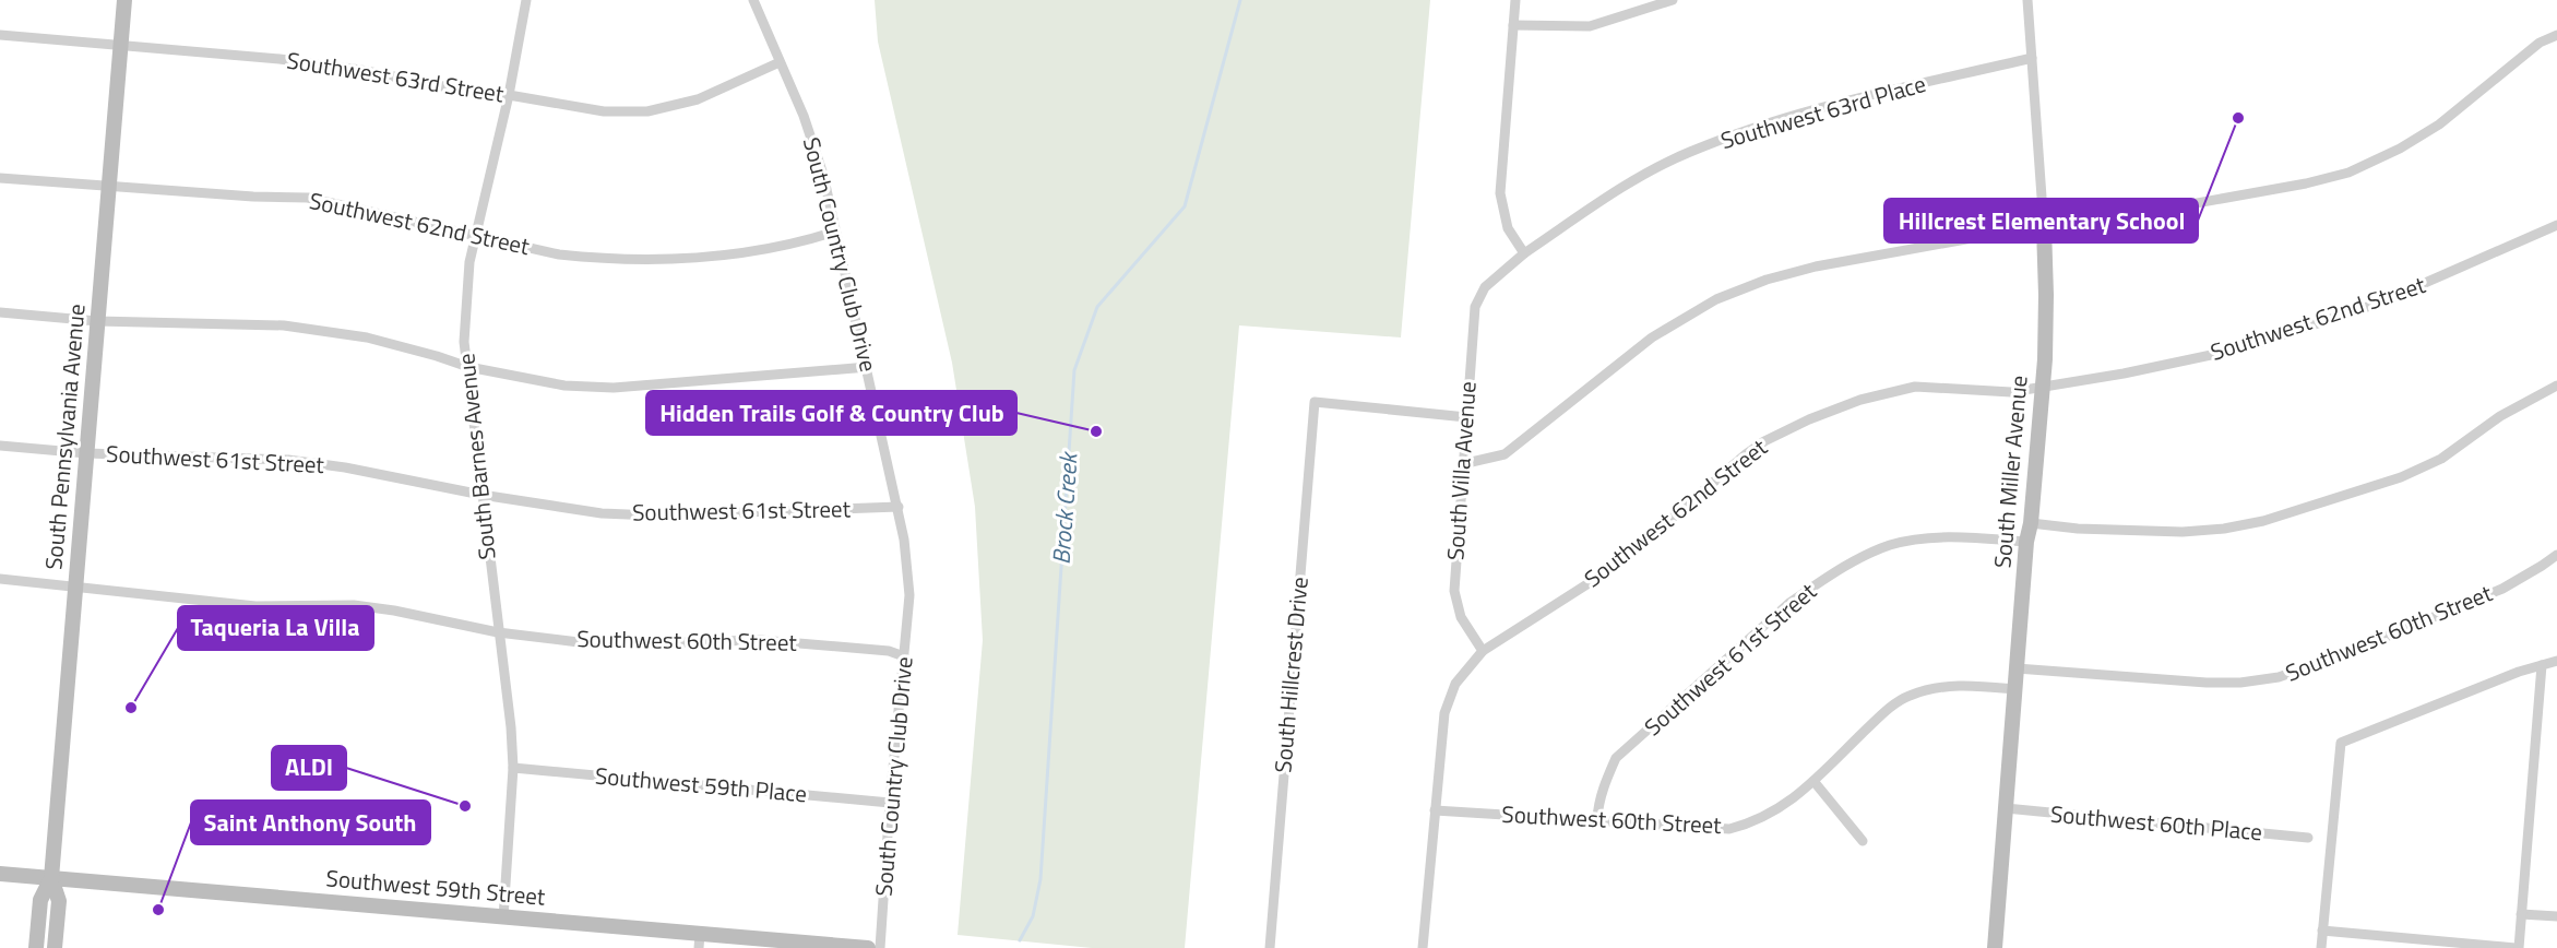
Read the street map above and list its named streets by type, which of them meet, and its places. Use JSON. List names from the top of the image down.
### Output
{
  "streets": {
    "main road": ["South Pennsylvania Avenue", "South Miller Avenue", "Southwest 59th Street"],
    "street": [
      "Southwest 63rd Street",
      "Southwest 63rd Place",
      "Southwest 62nd Street",
      "South Country Club Drive",
      "South Barnes Avenue",
      "Southwest 61st Street",
      "South Villa Avenue",
      "Southwest 60th Street",
      "South Hillcrest Drive",
      "Southwest 59th Place",
      "Southwest 60th Place"
    ]
  },
  "crossings": [
    ["Southwest 63rd Street", "South Country Club Drive"],
    ["Southwest 63rd Street", "South Pennsylvania Avenue"],
    ["Southwest 63rd Street", "South Barnes Avenue"],
    ["Southwest 63rd Place", "South Villa Avenue"],
    ["Southwest 63rd Place", "South Miller Avenue"],
    ["Southwest 62nd Street", "South Country Club Drive"],
    ["Southwest 62nd Street", "South Pennsylvania Avenue"],
    ["Southwest 62nd Street", "South Barnes Avenue"],
    ["Southwest 62nd Street", "South Villa Avenue"],
    ["Southwest 62nd Street", "South Miller Avenue"],
    ["South Country Club Drive", "Southwest 61st Street"],
    ["South Country Club Drive", "Southwest 60th Street"],
    ["South Country Club Drive", "Southwest 59th Place"],
    ["South Pennsylvania Avenue", "Southwest 61st Street"],
    ["South Pennsylvania Avenue", "Southwest 60th Street"],
    ["South Pennsylvania Avenue", "Southwest 59th Street"],
    ["South Barnes Avenue", "Southwest 61st Street"],
    ["South Barnes Avenue", "Southwest 60th Street"],
    ["South Barnes Avenue", "Southwest 59th Place"],
    ["South Barnes Avenue", "Southwest 59th Street"],
    ["Southwest 61st Street", "South Miller Avenue"],
    ["Southwest 61st Street", "Southwest 60th Street"],
    ["South Villa Avenue", "South Hillcrest Drive"],
    ["South Miller Avenue", "Southwest 60th Street"],
    ["South Miller Avenue", "Southwest 60th Place"]
  ],
  "water": ["Brock Creek"],
  "places": [
    "Hillcrest Elementary School",
    "Hidden Trails Golf & Country Club",
    "Taqueria La Villa",
    "ALDI",
    "Saint Anthony South"
  ]
}
